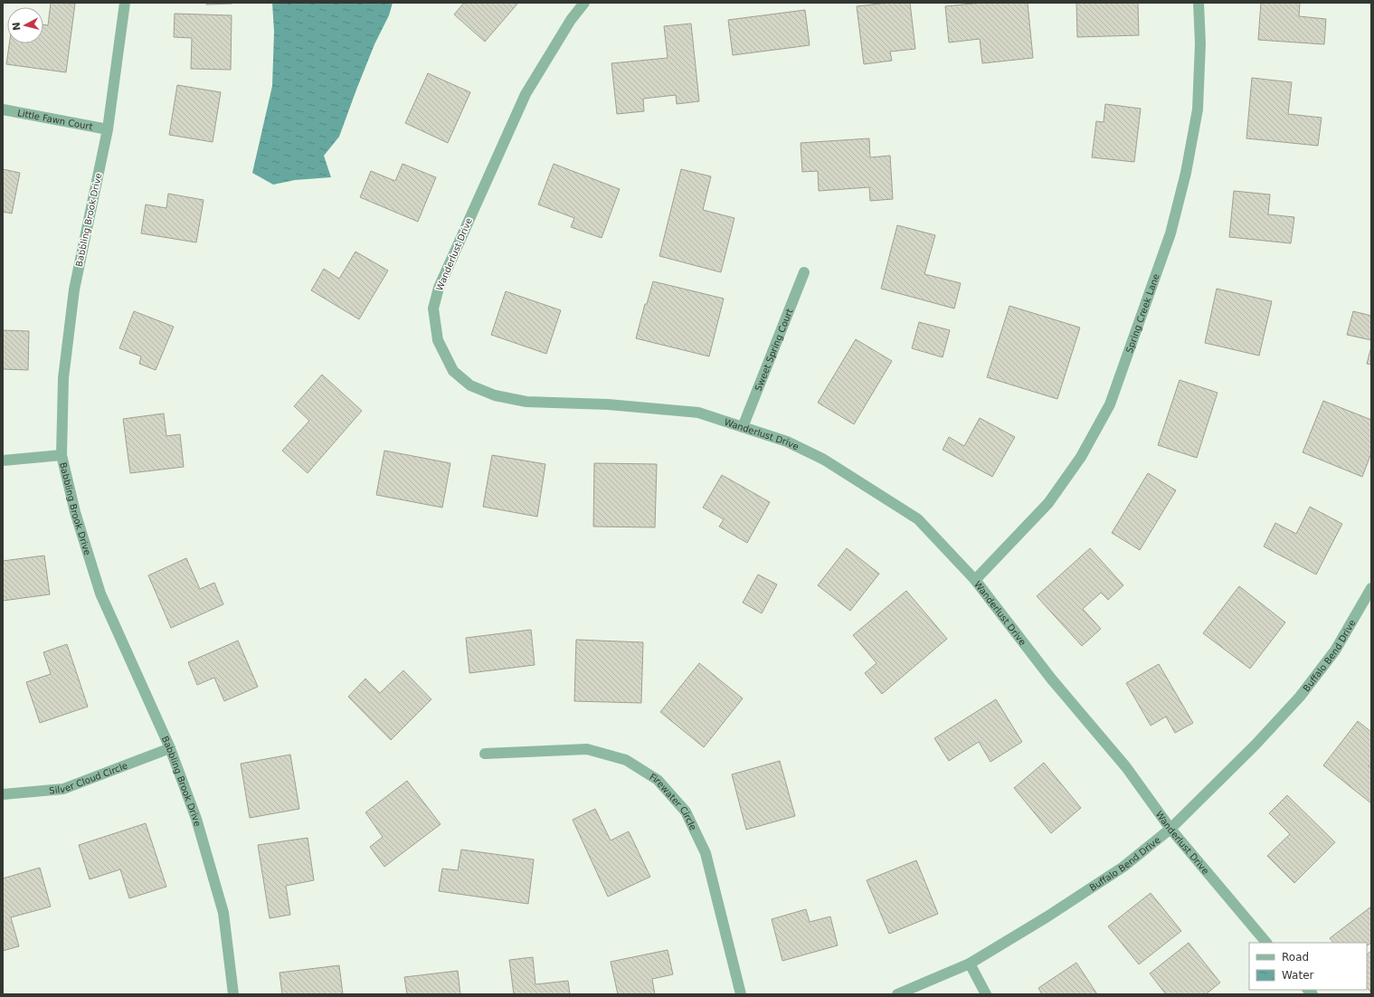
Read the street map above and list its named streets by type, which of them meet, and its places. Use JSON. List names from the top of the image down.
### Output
{
  "streets": {
    "street": [
      "Little Fawn Court",
      "Babbling Brook Drive",
      "Wanderlust Drive",
      "Spring Creek Lane",
      "Sweet Spring Court",
      "Buffalo Bend Drive",
      "Silver Cloud Circle",
      "Firewater Circle"
    ]
  },
  "crossings": [
    ["Little Fawn Court", "Babbling Brook Drive"],
    ["Babbling Brook Drive", "Silver Cloud Circle"],
    ["Wanderlust Drive", "Spring Creek Lane"],
    ["Wanderlust Drive", "Sweet Spring Court"],
    ["Wanderlust Drive", "Buffalo Bend Drive"]
  ],
  "legend": ["Road", "Water"],
  "north": "left"
}
